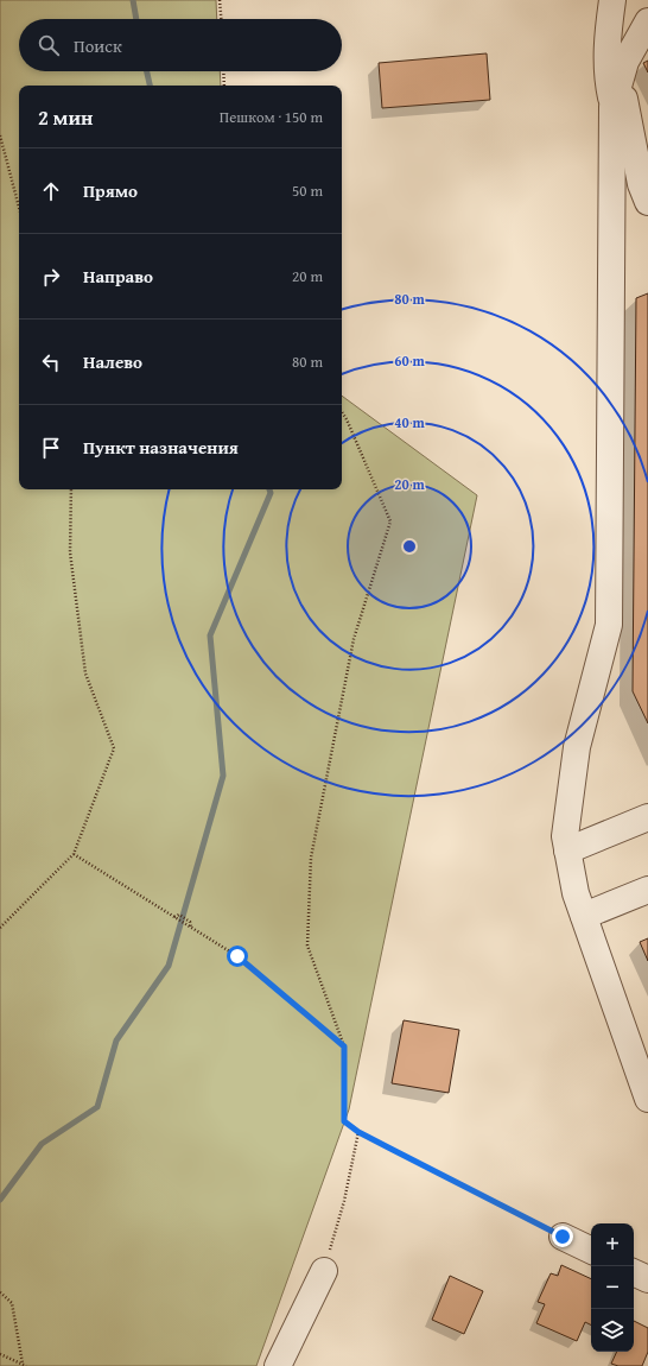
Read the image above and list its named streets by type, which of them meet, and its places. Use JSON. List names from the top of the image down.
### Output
{
  "page": {
    "search": "Поиск",
    "heading": ["2 мин", "Пешком · 150 m"],
    "list": [
      ["Прямо", "50 m"],
      ["Направо", "20 m"],
      ["Налево", "80 m"],
      "Пункт назначения"
    ],
    "map_buttons": ["+", "−"]
  },
  "rings": [
    "80 m",
    "60 m",
    "40 m",
    "20 m"
  ]
}
